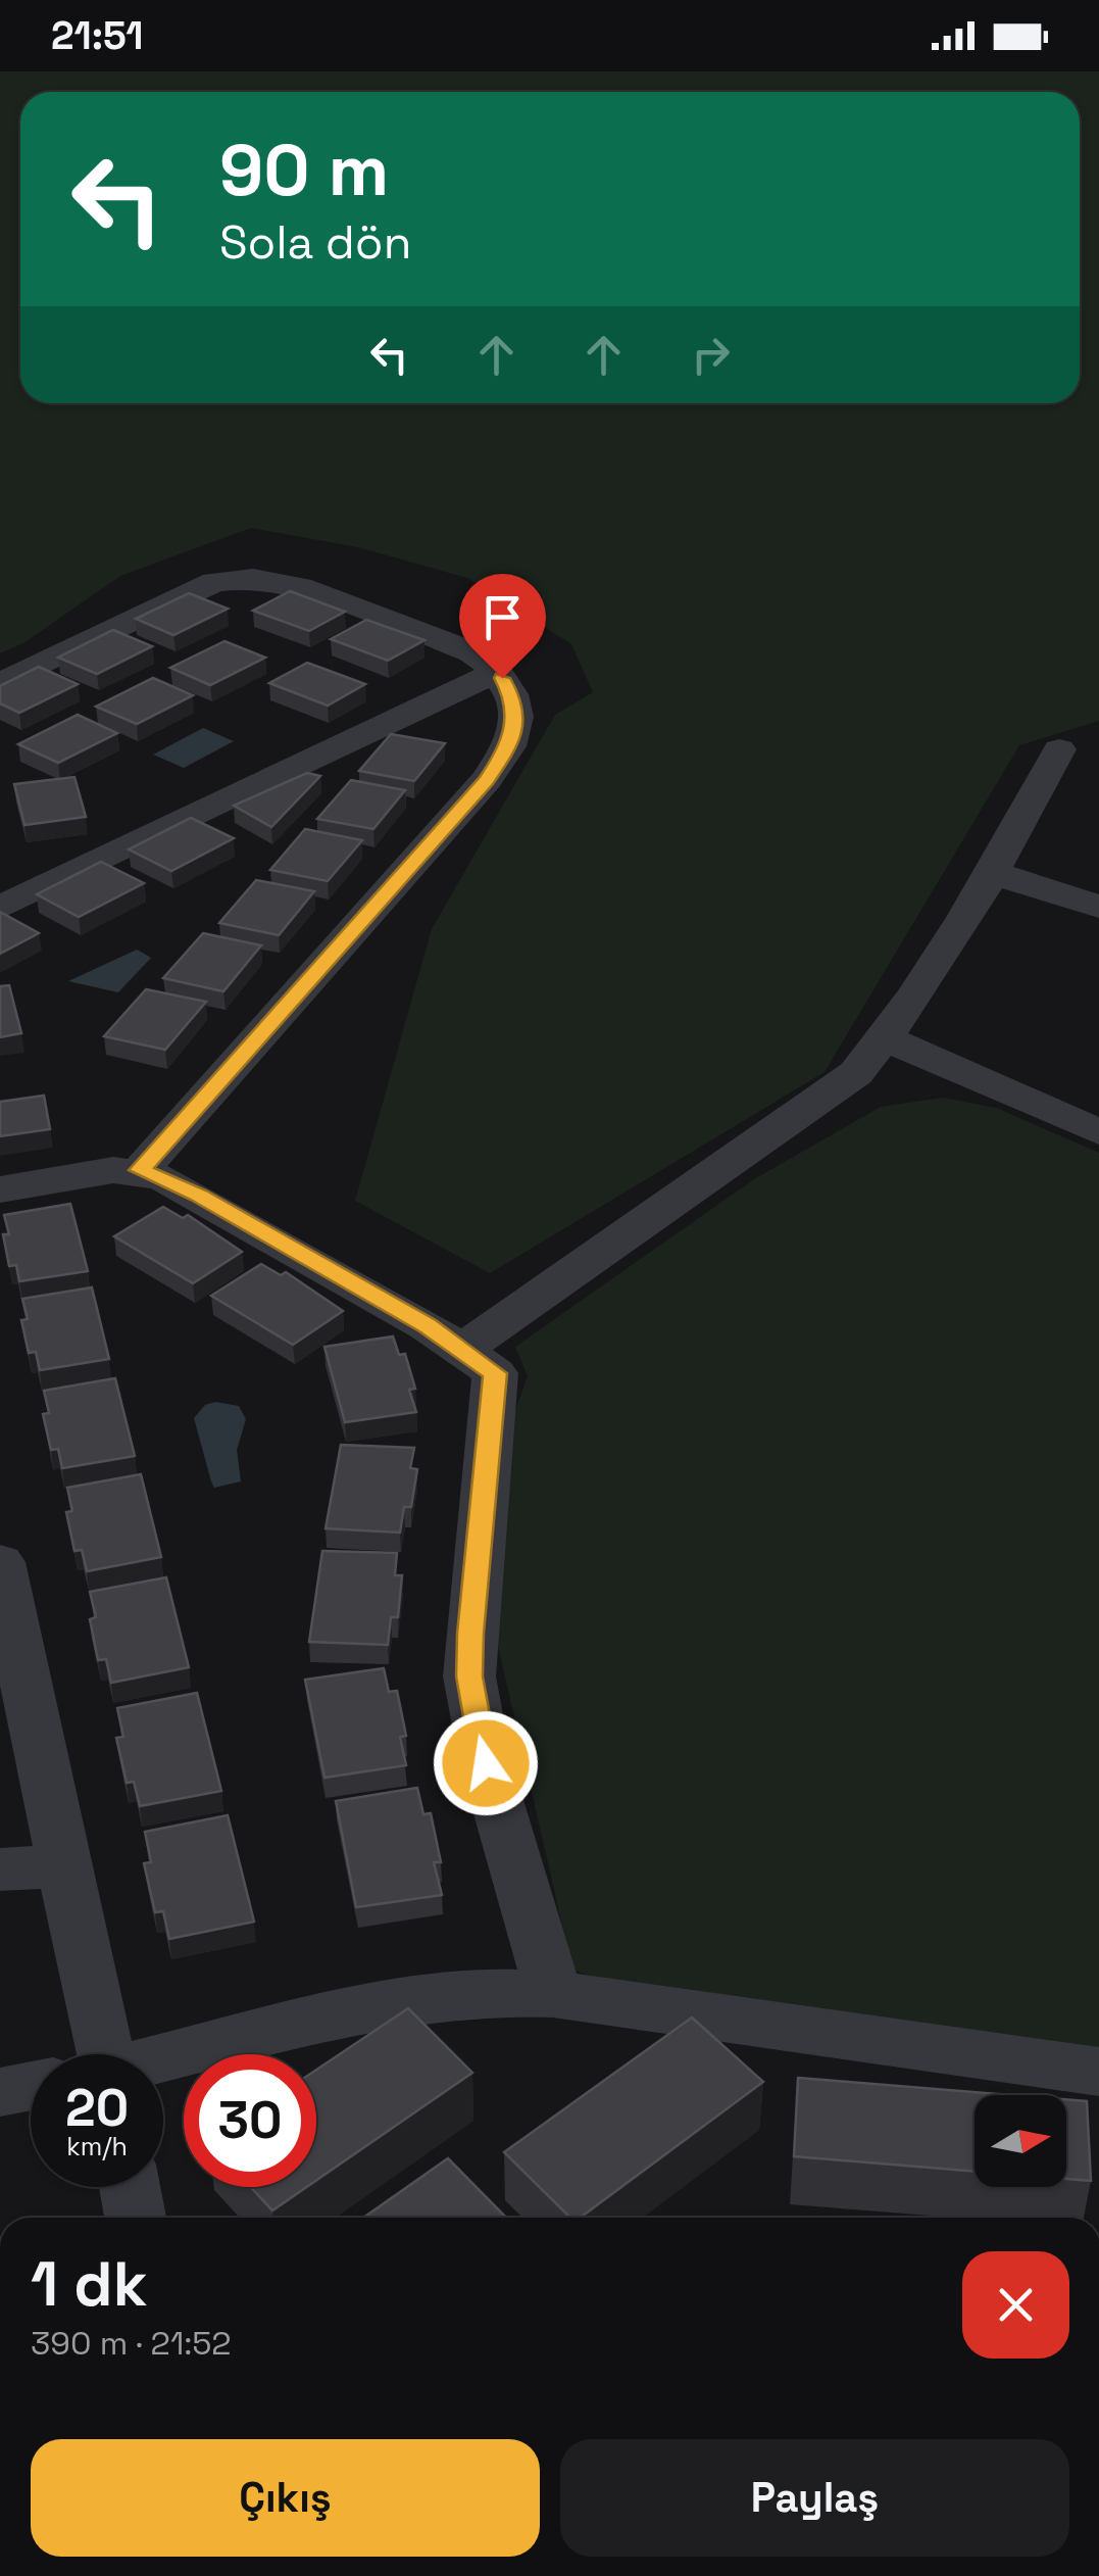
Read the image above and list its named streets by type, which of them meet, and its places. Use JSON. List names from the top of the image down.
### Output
{
  "north": "right",
  "page": {
    "status": "21:51",
    "turn": ["90 m", "Sola dön"],
    "speed": "20 km/h",
    "limit": "30",
    "heading": ["1 dk", "390 m · 21:52"],
    "buttons": ["Çıkış", "Paylaş"]
  }
}
